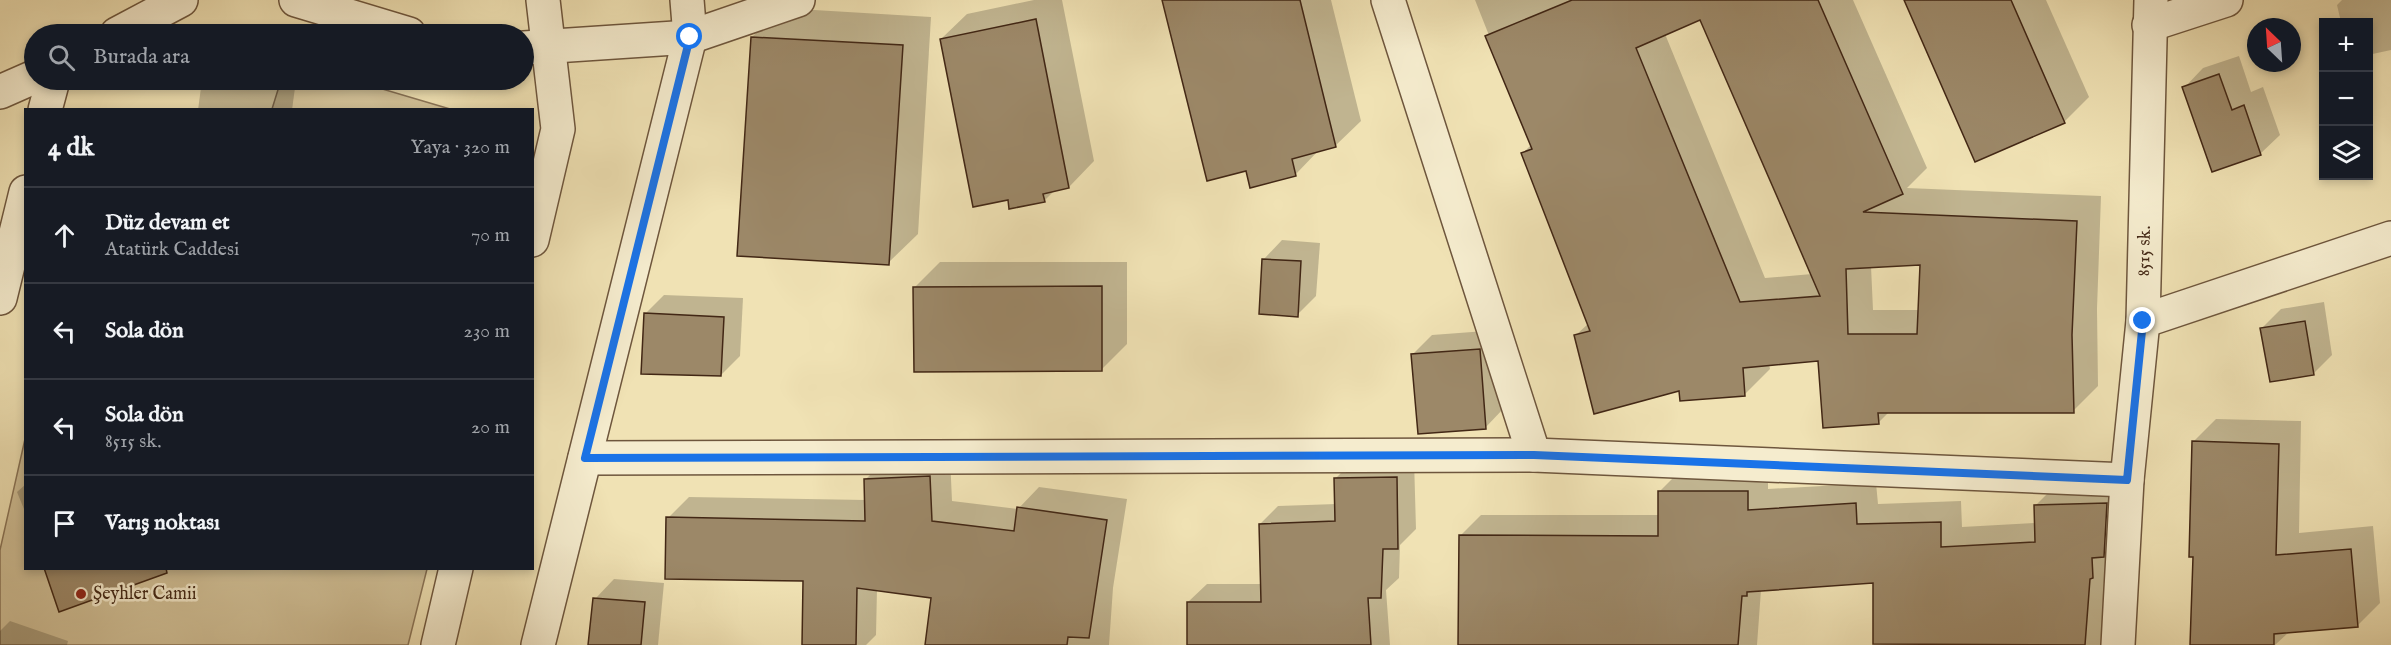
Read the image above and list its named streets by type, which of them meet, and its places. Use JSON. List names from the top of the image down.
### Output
{
  "streets": {
    "street": ["8515 sk."]
  },
  "places": ["Şeyhler Camii"],
  "north": "top left",
  "page": {
    "map_buttons": ["+", "−"],
    "search": "Burada ara",
    "heading": ["4 dk", "Yaya · 320 m"],
    "list": [
      ["Düz devam et", "Atatürk Caddesi", "70 m"],
      ["Sola dön", "230 m"],
      ["Sola dön", "8515 sk.", "20 m"],
      "Varış noktası"
    ]
  }
}
